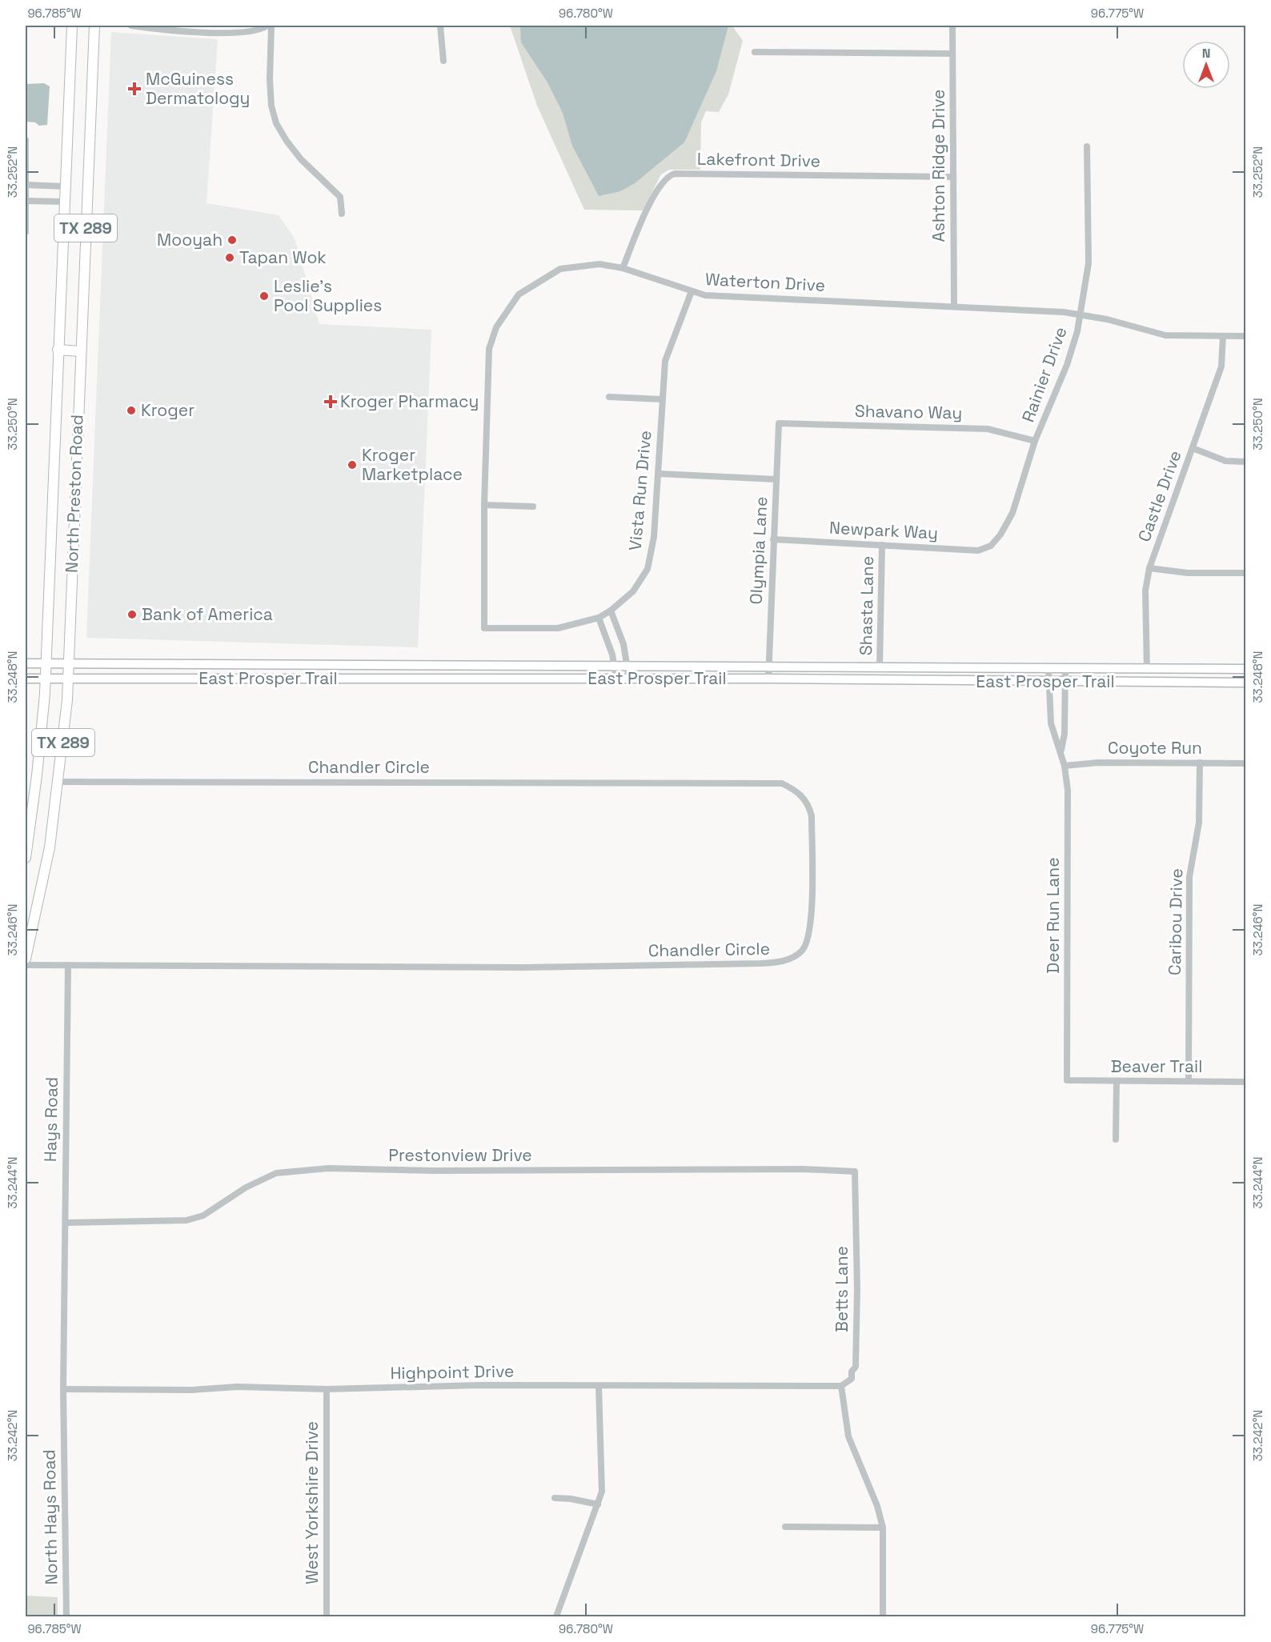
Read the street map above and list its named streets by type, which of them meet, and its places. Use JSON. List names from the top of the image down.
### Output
{
  "streets": {
    "main road": ["TX 289", "North Preston Road", "East Prosper Trail"],
    "street": [
      "Lakefront Drive",
      "Ashton Ridge Drive",
      "Waterton Drive",
      "Rainier Drive",
      "Shavano Way",
      "Vista Run Drive",
      "Castle Drive",
      "Newpark Way",
      "Olympia Lane",
      "Shasta Lane",
      "Coyote Run",
      "Chandler Circle",
      "Deer Run Lane",
      "Caribou Drive",
      "Beaver Trail",
      "Hays Road",
      "Prestonview Drive",
      "Betts Lane",
      "Highpoint Drive",
      "West Yorkshire Drive",
      "North Hays Road"
    ]
  },
  "crossings": [
    ["Lakefront Drive", "Ashton Ridge Drive"],
    ["Lakefront Drive", "Waterton Drive"],
    ["Ashton Ridge Drive", "Waterton Drive"],
    ["Waterton Drive", "Rainier Drive"],
    ["Waterton Drive", "Vista Run Drive"],
    ["Waterton Drive", "Castle Drive"],
    ["Rainier Drive", "Shavano Way"],
    ["Rainier Drive", "Newpark Way"],
    ["Shavano Way", "Olympia Lane"],
    ["North Preston Road", "East Prosper Trail"],
    ["North Preston Road", "Chandler Circle"],
    ["Castle Drive", "East Prosper Trail"],
    ["Newpark Way", "Olympia Lane"],
    ["Newpark Way", "Shasta Lane"],
    ["Olympia Lane", "East Prosper Trail"],
    ["Shasta Lane", "East Prosper Trail"],
    ["East Prosper Trail", "Deer Run Lane"],
    ["Coyote Run", "Deer Run Lane"],
    ["Coyote Run", "Caribou Drive"],
    ["Chandler Circle", "Hays Road"],
    ["Deer Run Lane", "Beaver Trail"],
    ["Caribou Drive", "Beaver Trail"],
    ["Hays Road", "Prestonview Drive"],
    ["Hays Road", "Highpoint Drive"],
    ["Hays Road", "North Hays Road"],
    ["Prestonview Drive", "Betts Lane"],
    ["Betts Lane", "Highpoint Drive"],
    ["Highpoint Drive", "West Yorkshire Drive"],
    ["Highpoint Drive", "North Hays Road"]
  ],
  "places": {
    "health": ["McGuiness Dermatology", "Kroger Pharmacy"],
    "other": [
      "Mooyah",
      "Tapan Wok",
      "Leslie's Pool Supplies",
      "Kroger",
      "Kroger Marketplace",
      "Bank of America"
    ]
  },
  "north": "top",
  "coordinates": [
    "96.785°W",
    "96.780°W",
    "96.775°W",
    "33.252°N",
    "33.250°N",
    "33.248°N",
    "33.246°N",
    "33.244°N",
    "33.242°N"
  ]
}
